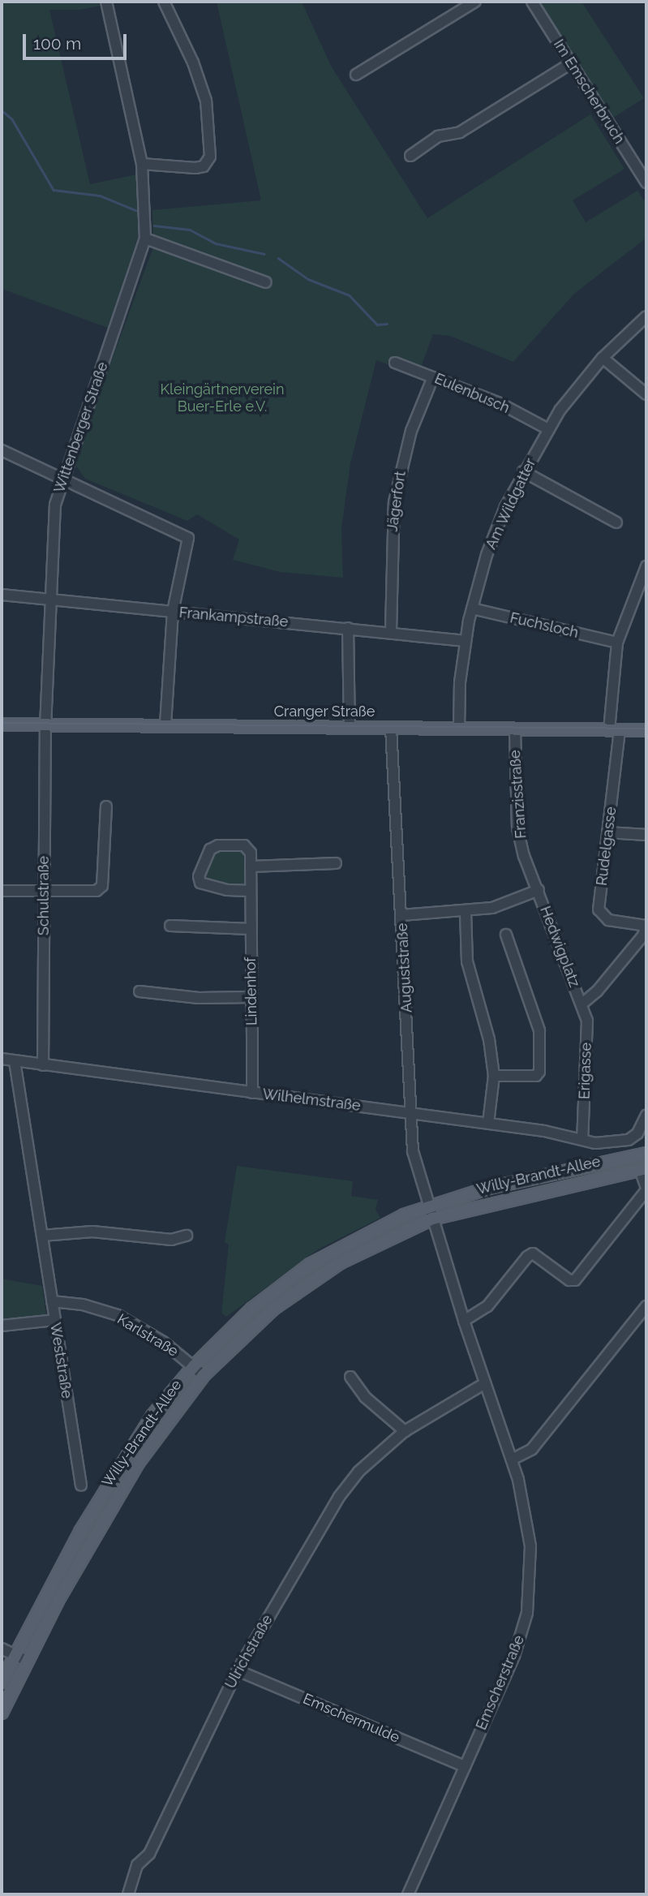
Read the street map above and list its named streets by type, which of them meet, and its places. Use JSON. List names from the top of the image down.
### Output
{
  "streets": {
    "main road": ["Cranger Straße", "Willy-Brandt-Allee"],
    "street": [
      "Im Emscherbruch",
      "Eulenbusch",
      "Wittenberger Straße",
      "Jägerfort",
      "Am Wildgatter",
      "Frankampstraße",
      "Fuchsloch",
      "Franzisstraße",
      "Rudelgasse",
      "Schulstraße",
      "Hedwigplatz",
      "Auguststraße",
      "Lindenhof",
      "Erigasse",
      "Wilhelmstraße",
      "Karlstraße",
      "Weststraße",
      "Ulrichstraße",
      "Emscherstraße",
      "Emschermulde"
    ]
  },
  "crossings": [
    ["Eulenbusch", "Jägerfort"],
    ["Eulenbusch", "Am Wildgatter"],
    ["Wittenberger Straße", "Frankampstraße"],
    ["Wittenberger Straße", "Cranger Straße"],
    ["Wittenberger Straße", "Schulstraße"],
    ["Jägerfort", "Frankampstraße"],
    ["Am Wildgatter", "Frankampstraße"],
    ["Am Wildgatter", "Fuchsloch"],
    ["Am Wildgatter", "Cranger Straße"],
    ["Fuchsloch", "Rudelgasse"],
    ["Cranger Straße", "Franzisstraße"],
    ["Cranger Straße", "Rudelgasse"],
    ["Cranger Straße", "Schulstraße"],
    ["Cranger Straße", "Auguststraße"],
    ["Franzisstraße", "Hedwigplatz"],
    ["Rudelgasse", "Hedwigplatz"],
    ["Schulstraße", "Wilhelmstraße"],
    ["Hedwigplatz", "Erigasse"],
    ["Auguststraße", "Wilhelmstraße"],
    ["Auguststraße", "Willy-Brandt-Allee"],
    ["Auguststraße", "Emscherstraße"],
    ["Lindenhof", "Wilhelmstraße"],
    ["Erigasse", "Wilhelmstraße"],
    ["Wilhelmstraße", "Weststraße"],
    ["Willy-Brandt-Allee", "Karlstraße"],
    ["Willy-Brandt-Allee", "Emscherstraße"],
    ["Karlstraße", "Weststraße"],
    ["Ulrichstraße", "Emscherstraße"],
    ["Ulrichstraße", "Emschermulde"],
    ["Emscherstraße", "Emschermulde"]
  ],
  "parks": ["Kleingärtnerverein Buer-Erle e.V."],
  "scale_bar": "100 m"
}
